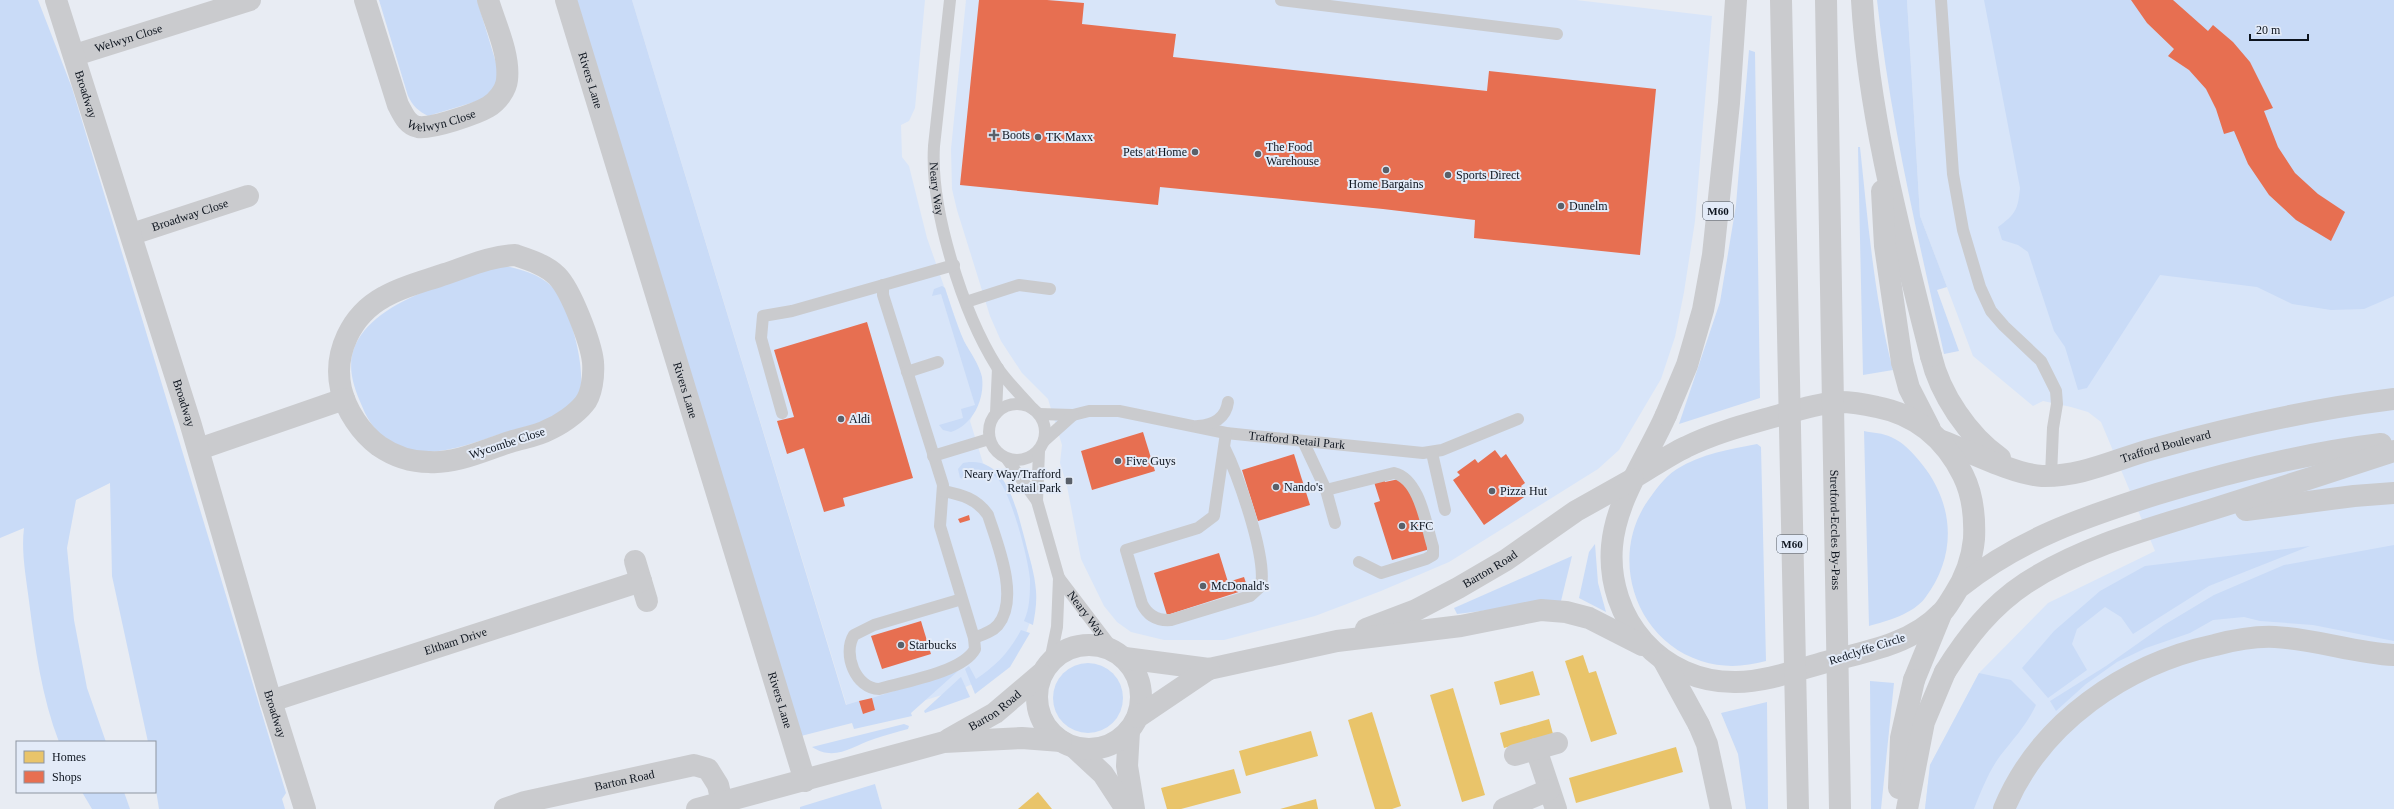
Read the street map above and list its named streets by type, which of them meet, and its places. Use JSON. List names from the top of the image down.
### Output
{
  "streets": {
    "main road": [
      "Welwyn Close",
      "Rivers Lane",
      "Broadway",
      "M60",
      "Broadway Close",
      "Wycombe Close",
      "Trafford Boulevard",
      "Stretford-Eccles By-Pass",
      "Barton Road",
      "Eltham Drive",
      "Redclyffe Circle"
    ],
    "lane": ["Neary Way", "Trafford Retail Park"]
  },
  "crossings": [
    ["Welwyn Close", "Broadway"],
    ["Rivers Lane", "Barton Road"],
    ["Broadway", "Broadway Close"],
    ["Broadway", "Eltham Drive"],
    ["Neary Way", "Trafford Retail Park"],
    ["Neary Way", "Barton Road"],
    ["M60", "Barton Road"],
    ["M60", "Redclyffe Circle"],
    ["Trafford Boulevard", "Redclyffe Circle"],
    ["Barton Road", "Redclyffe Circle"]
  ],
  "places": {
    "health": ["Boots"],
    "other": [
      "TK Maxx",
      "Pets at Home",
      "The Food Warehouse",
      "Home Bargains",
      "Sports Direct",
      "Dunelm",
      "Aldi",
      "Five Guys",
      "Nando's",
      "Pizza Hut",
      "KFC",
      "McDonald's",
      "Starbucks"
    ],
    "transit": ["Neary Way/Trafford Retail Park"]
  },
  "legend": ["Homes", "Shops"],
  "scale_bar": "20 m"
}
